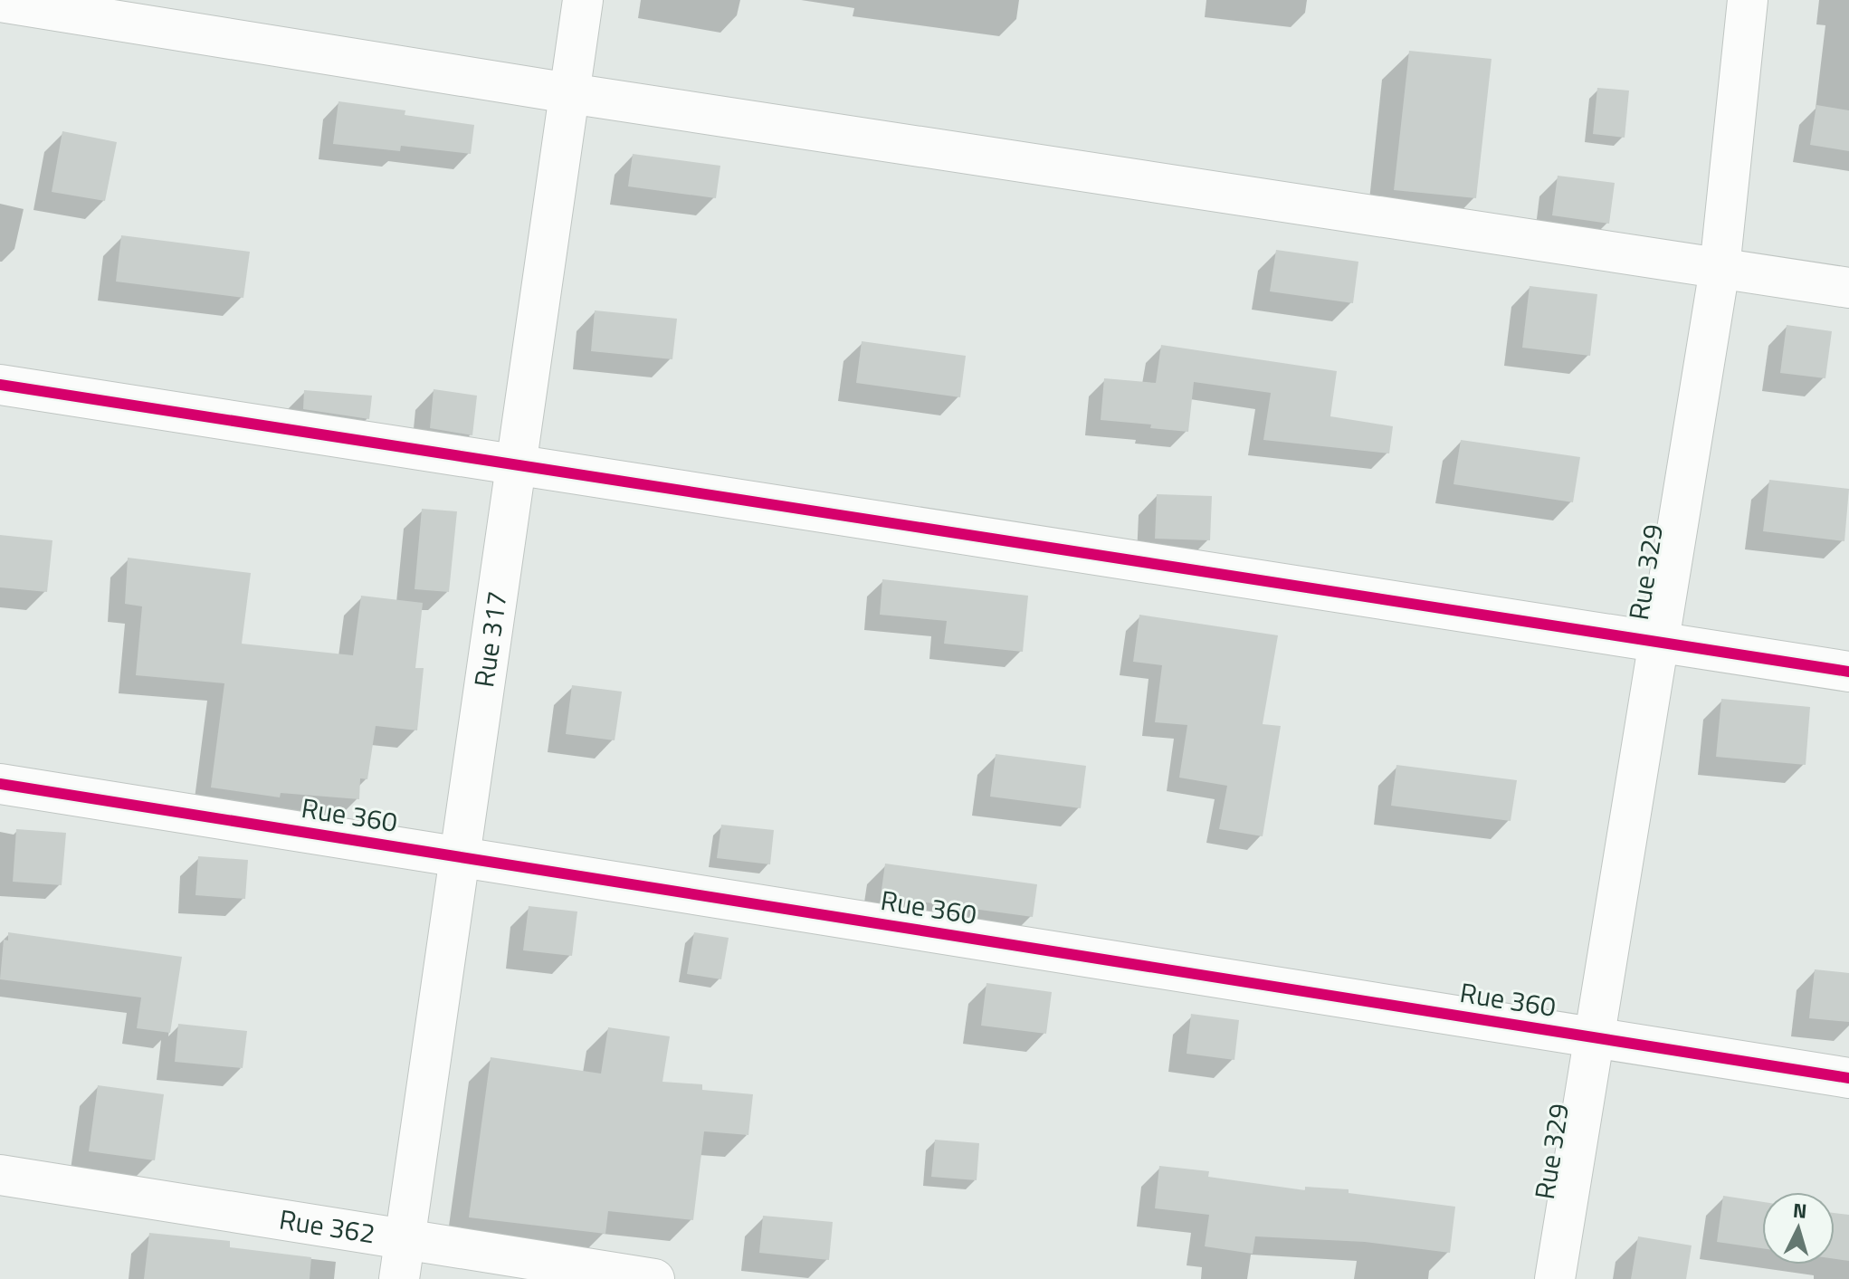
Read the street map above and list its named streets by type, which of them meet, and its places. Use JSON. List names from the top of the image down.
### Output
{
  "streets": {
    "street": [
      "Rue 329",
      "Rue 317",
      "Rue 360",
      "Rue 362"
    ]
  },
  "crossings": [
    ["Rue 329", "Rue 360"],
    ["Rue 317", "Rue 360"],
    ["Rue 317", "Rue 362"]
  ],
  "north": "top"
}
